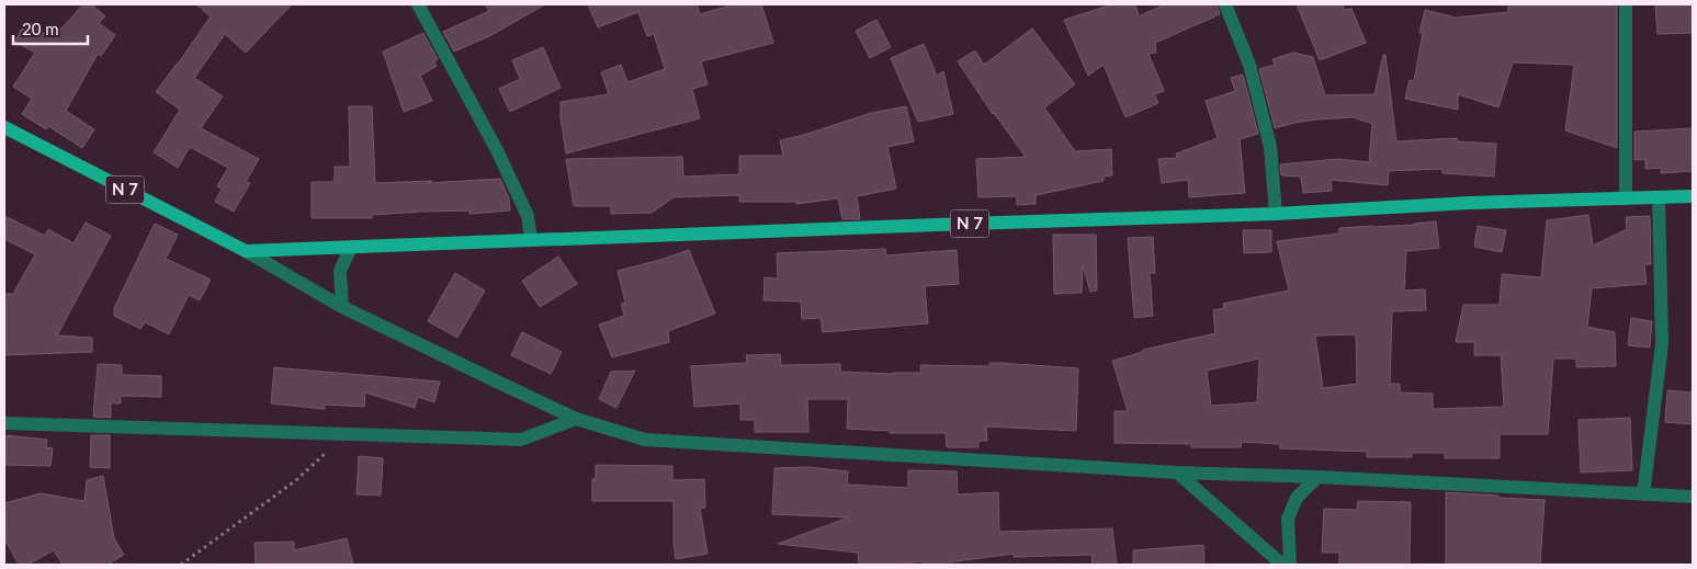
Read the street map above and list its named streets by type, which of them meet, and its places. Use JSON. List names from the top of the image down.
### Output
{
  "streets": {
    "main road": ["N 7"]
  },
  "scale_bar": "20 m"
}
